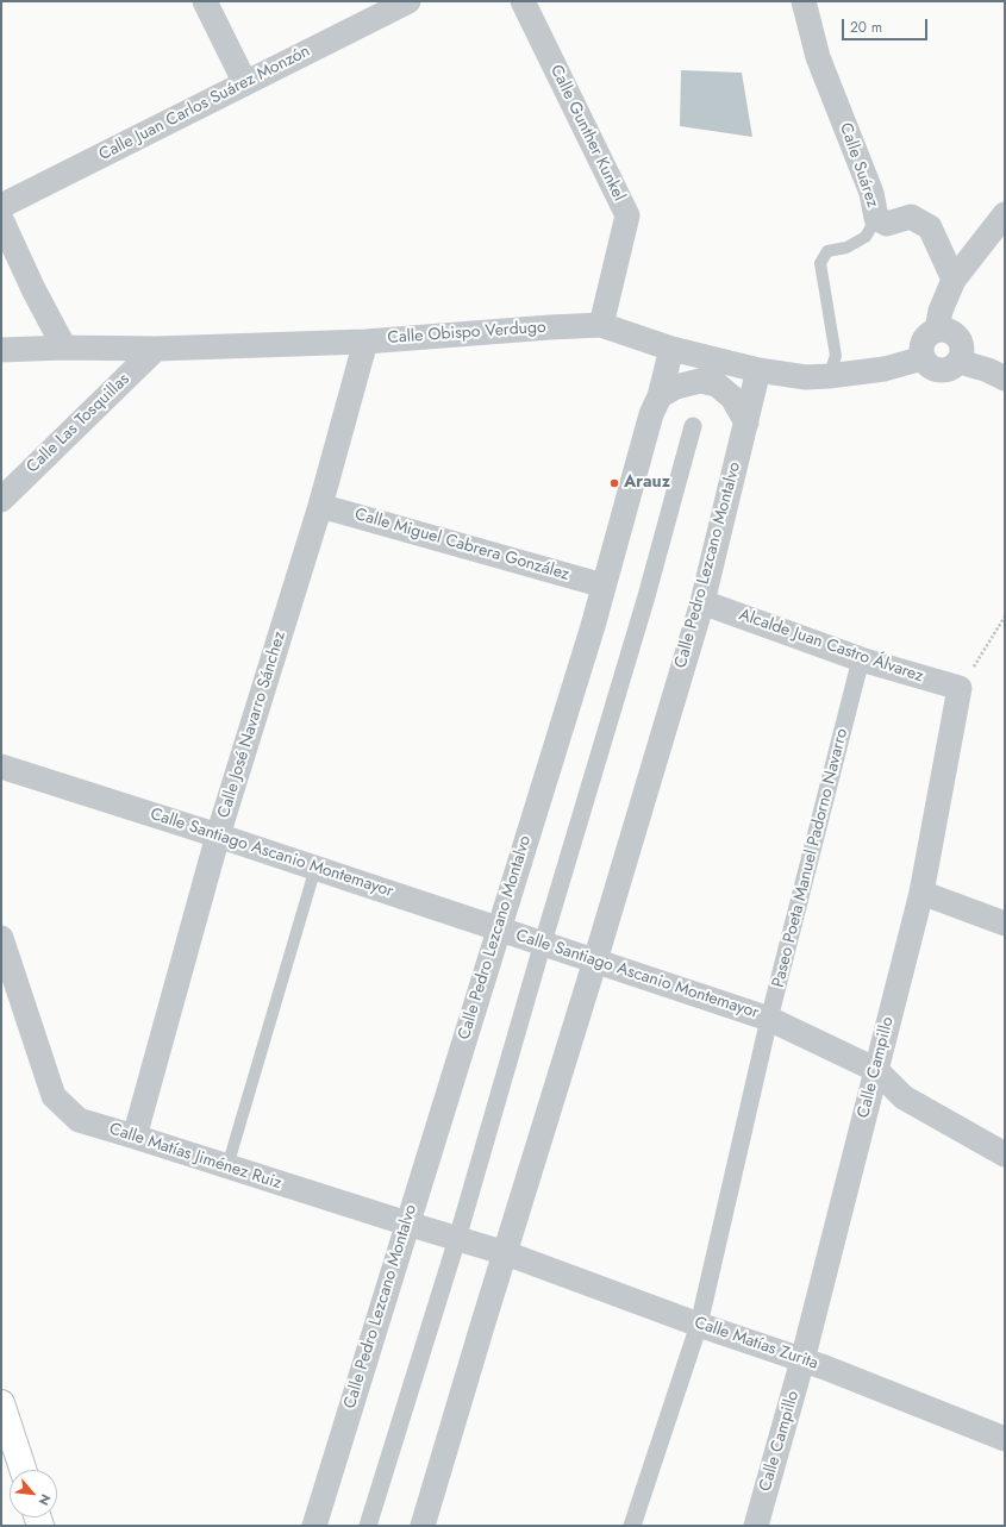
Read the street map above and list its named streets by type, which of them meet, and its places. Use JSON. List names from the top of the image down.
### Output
{
  "streets": {
    "street": [
      "Calle Juan Carlos Suárez Monzón",
      "Calle Gunther Kunkel",
      "Calle Suárez",
      "Calle Obispo Verdugo",
      "Calle Las Tosquillas",
      "Calle Miguel Cabrera González",
      "Calle Pedro Lezcano Montalvo",
      "Alcalde Juan Castro Álvarez",
      "Calle José Navarro Sánchez",
      "Calle Santiago Ascanio Montemayor",
      "Paseo Poeta Manuel Padorno Navarro",
      "Calle Campillo",
      "Calle Matías Jiménez Ruiz",
      "Calle Matías Zurita"
    ]
  },
  "crossings": [
    ["Calle Gunther Kunkel", "Calle Obispo Verdugo"],
    ["Calle Obispo Verdugo", "Calle Las Tosquillas"],
    ["Calle Obispo Verdugo", "Calle Pedro Lezcano Montalvo"],
    ["Calle Obispo Verdugo", "Calle José Navarro Sánchez"],
    ["Calle Miguel Cabrera González", "Calle Pedro Lezcano Montalvo"],
    ["Calle Miguel Cabrera González", "Calle José Navarro Sánchez"],
    ["Calle Pedro Lezcano Montalvo", "Alcalde Juan Castro Álvarez"],
    ["Calle Pedro Lezcano Montalvo", "Calle Santiago Ascanio Montemayor"],
    ["Calle Pedro Lezcano Montalvo", "Calle Matías Jiménez Ruiz"],
    ["Calle Pedro Lezcano Montalvo", "Calle Matías Zurita"],
    ["Alcalde Juan Castro Álvarez", "Paseo Poeta Manuel Padorno Navarro"],
    ["Alcalde Juan Castro Álvarez", "Calle Campillo"],
    ["Calle José Navarro Sánchez", "Calle Santiago Ascanio Montemayor"],
    ["Calle José Navarro Sánchez", "Calle Matías Jiménez Ruiz"],
    ["Calle Santiago Ascanio Montemayor", "Paseo Poeta Manuel Padorno Navarro"],
    ["Calle Santiago Ascanio Montemayor", "Calle Campillo"],
    ["Paseo Poeta Manuel Padorno Navarro", "Calle Matías Zurita"],
    ["Calle Campillo", "Calle Matías Zurita"],
    ["Calle Matías Jiménez Ruiz", "Calle Matías Zurita"]
  ],
  "places": ["Arauz"],
  "scale_bar": "20 m",
  "north": "bottom right"
}
